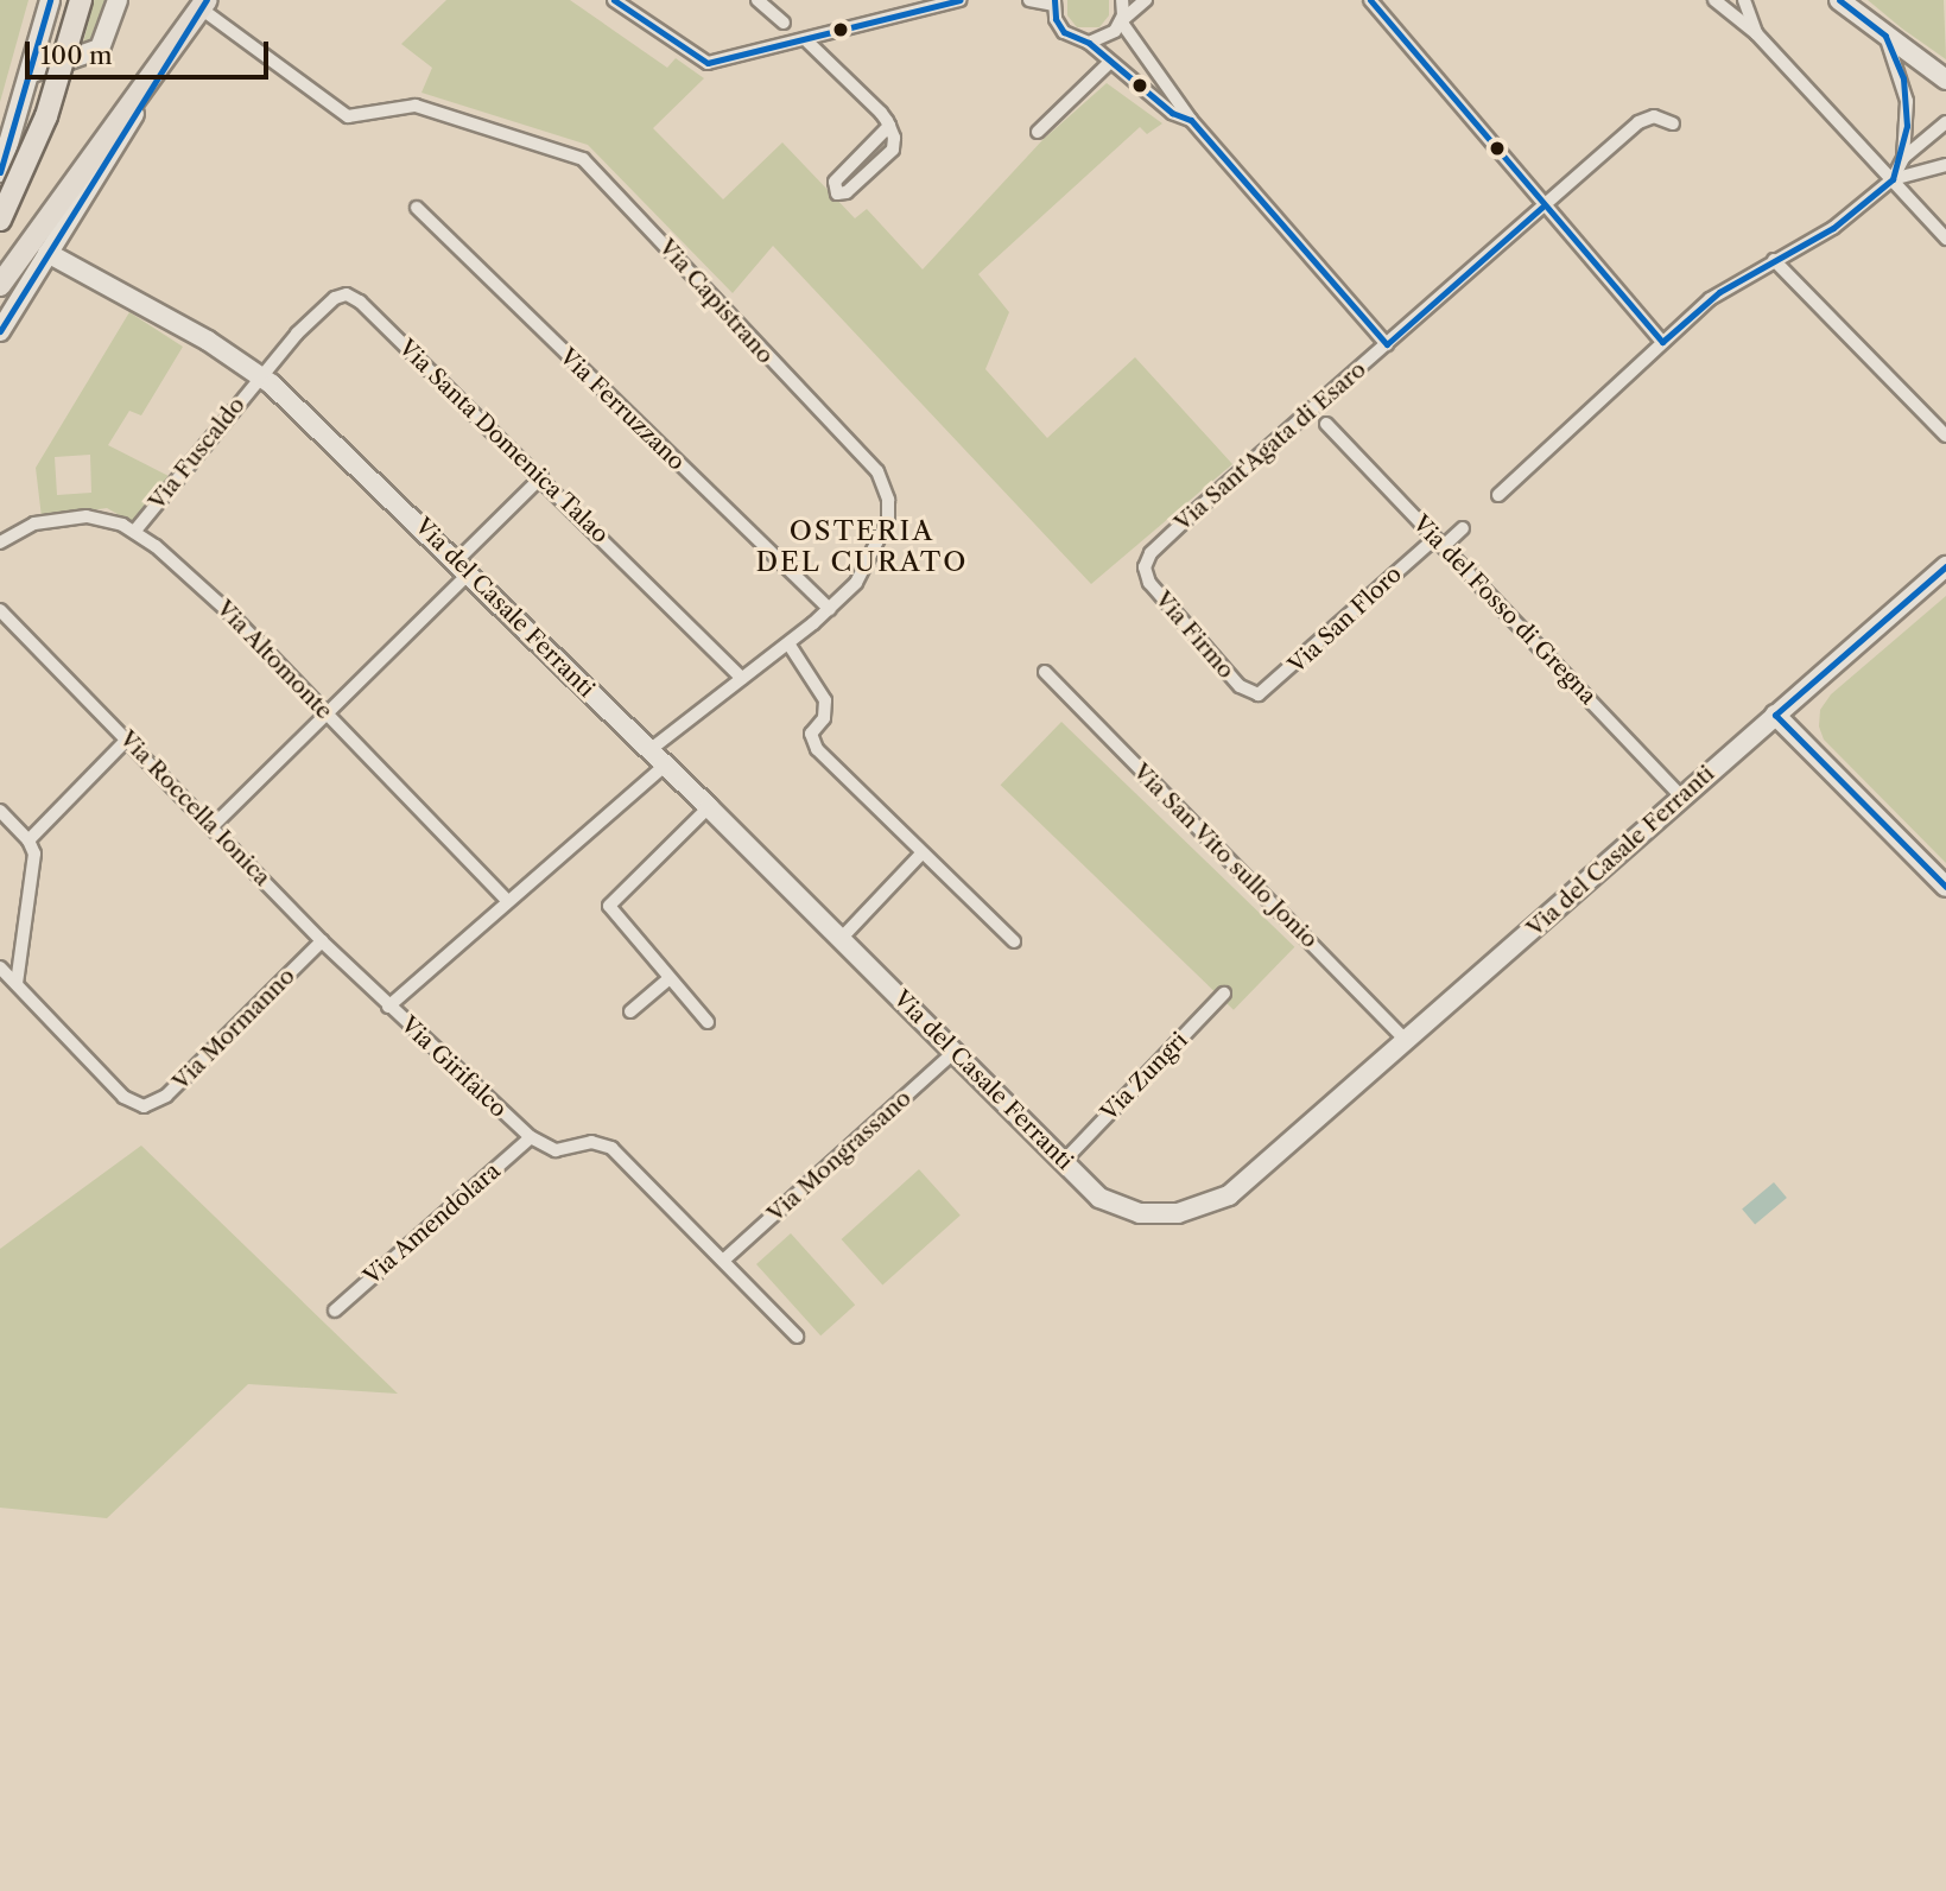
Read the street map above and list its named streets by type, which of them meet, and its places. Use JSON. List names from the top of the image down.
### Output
{
  "streets": {
    "street": [
      "Via Capistrano",
      "Via Ferruzzano",
      "Via Santa Domenica Talao",
      "Via Sant'Agata di Esaro",
      "Via Fuscaldo",
      "Via del Casale Ferranti",
      "Via del Fosso di Gregna",
      "Via San Floro",
      "Via Firmo",
      "Via Altomonte",
      "Via Roccella Ionica",
      "Via San Vito sullo Jonio",
      "Via Mormanno",
      "Via Girifalco",
      "Via Zungri",
      "Via Mongrassano",
      "Via Amendolara"
    ]
  },
  "crossings": [
    ["Via Capistrano", "Via Ferruzzano"],
    ["Via Capistrano", "Via Santa Domenica Talao"],
    ["Via Capistrano", "Via del Casale Ferranti"],
    ["Via Santa Domenica Talao", "Via Fuscaldo"],
    ["Via Santa Domenica Talao", "Via del Casale Ferranti"],
    ["Via Sant'Agata di Esaro", "Via Firmo"],
    ["Via Fuscaldo", "Via del Casale Ferranti"],
    ["Via Fuscaldo", "Via Altomonte"],
    ["Via del Casale Ferranti", "Via del Fosso di Gregna"],
    ["Via del Casale Ferranti", "Via San Vito sullo Jonio"],
    ["Via del Casale Ferranti", "Via Girifalco"],
    ["Via del Casale Ferranti", "Via Zungri"],
    ["Via del Casale Ferranti", "Via Mongrassano"],
    ["Via del Fosso di Gregna", "Via San Floro"],
    ["Via San Floro", "Via Firmo"],
    ["Via Altomonte", "Via Girifalco"],
    ["Via Roccella Ionica", "Via Mormanno"],
    ["Via Roccella Ionica", "Via Girifalco"],
    ["Via Girifalco", "Via Mongrassano"],
    ["Via Girifalco", "Via Amendolara"]
  ],
  "districts": ["OSTERIA DEL CURATO"],
  "scale_bar": "100 m"
}
